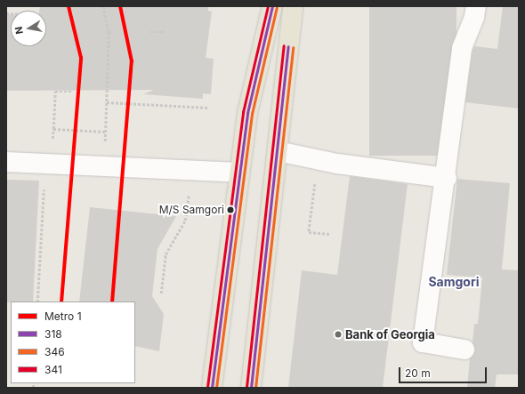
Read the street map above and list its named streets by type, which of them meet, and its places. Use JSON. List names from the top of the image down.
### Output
{
  "districts": ["Samgori"],
  "places": ["M/S Samgori", "Bank of Georgia"],
  "lines": [
    "metro line 1",
    "transit line 318",
    "transit line 341",
    "transit line 346"
  ],
  "legend": [
    "Metro 1",
    "318",
    "346",
    "341"
  ],
  "scale_bar": "20 m",
  "north": "left"
}
